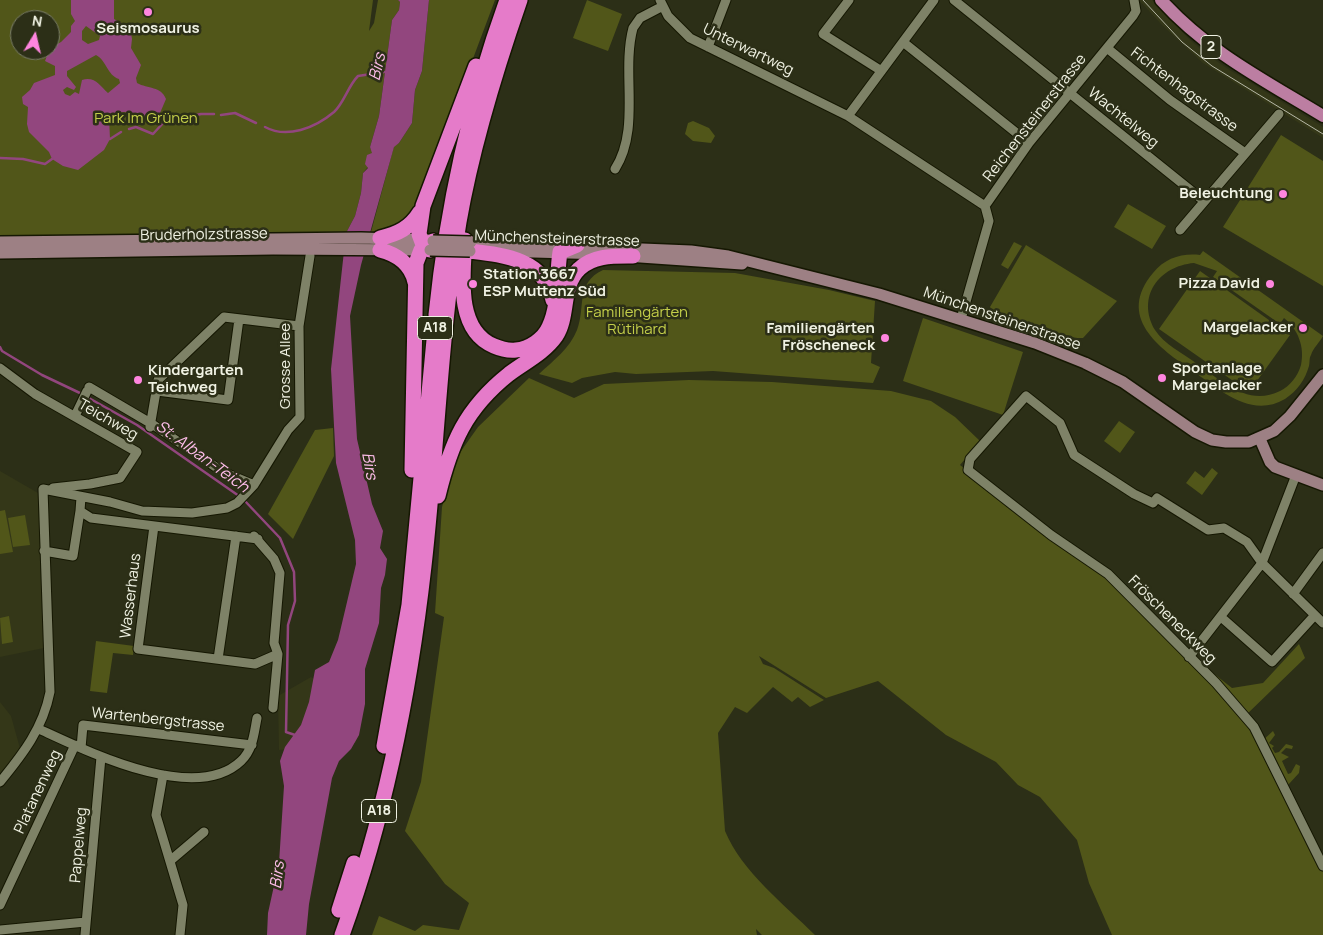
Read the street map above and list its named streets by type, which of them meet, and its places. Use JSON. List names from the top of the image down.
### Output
{
  "streets": {
    "highway": ["A18"],
    "main road": ["2", "Bruderholzstrasse", "Münchensteinerstrasse"],
    "street": [
      "Unterwartweg",
      "Fichtenhagstrasse",
      "Reichensteinerstrasse",
      "Wachtelweg",
      "Grosse Allee",
      "Teichweg",
      "Wasserhaus",
      "Fröscheneckweg",
      "Wartenbergstrasse",
      "Platanenweg",
      "Pappelweg"
    ]
  },
  "crossings": [
    ["Unterwartweg", "Reichensteinerstrasse"],
    ["Fichtenhagstrasse", "Reichensteinerstrasse"],
    ["Reichensteinerstrasse", "Wachtelweg"],
    ["Reichensteinerstrasse", "Münchensteinerstrasse"],
    ["Grosse Allee", "Teichweg"],
    ["Wartenbergstrasse", "Platanenweg"]
  ],
  "water": ["Birs", "St. Alban-Teich"],
  "parks": ["Park Im Grünen", "Familiengärten Rütihard"],
  "places": [
    "Seismosaurus",
    "Beleuchtung",
    "Station 3667 ESP Muttenz Süd",
    "Pizza David",
    "Margelacker",
    "Familiengärten Fröscheneck",
    "Sportanlage Margelacker",
    "Kindergarten Teichweg"
  ],
  "north": "top"
}
